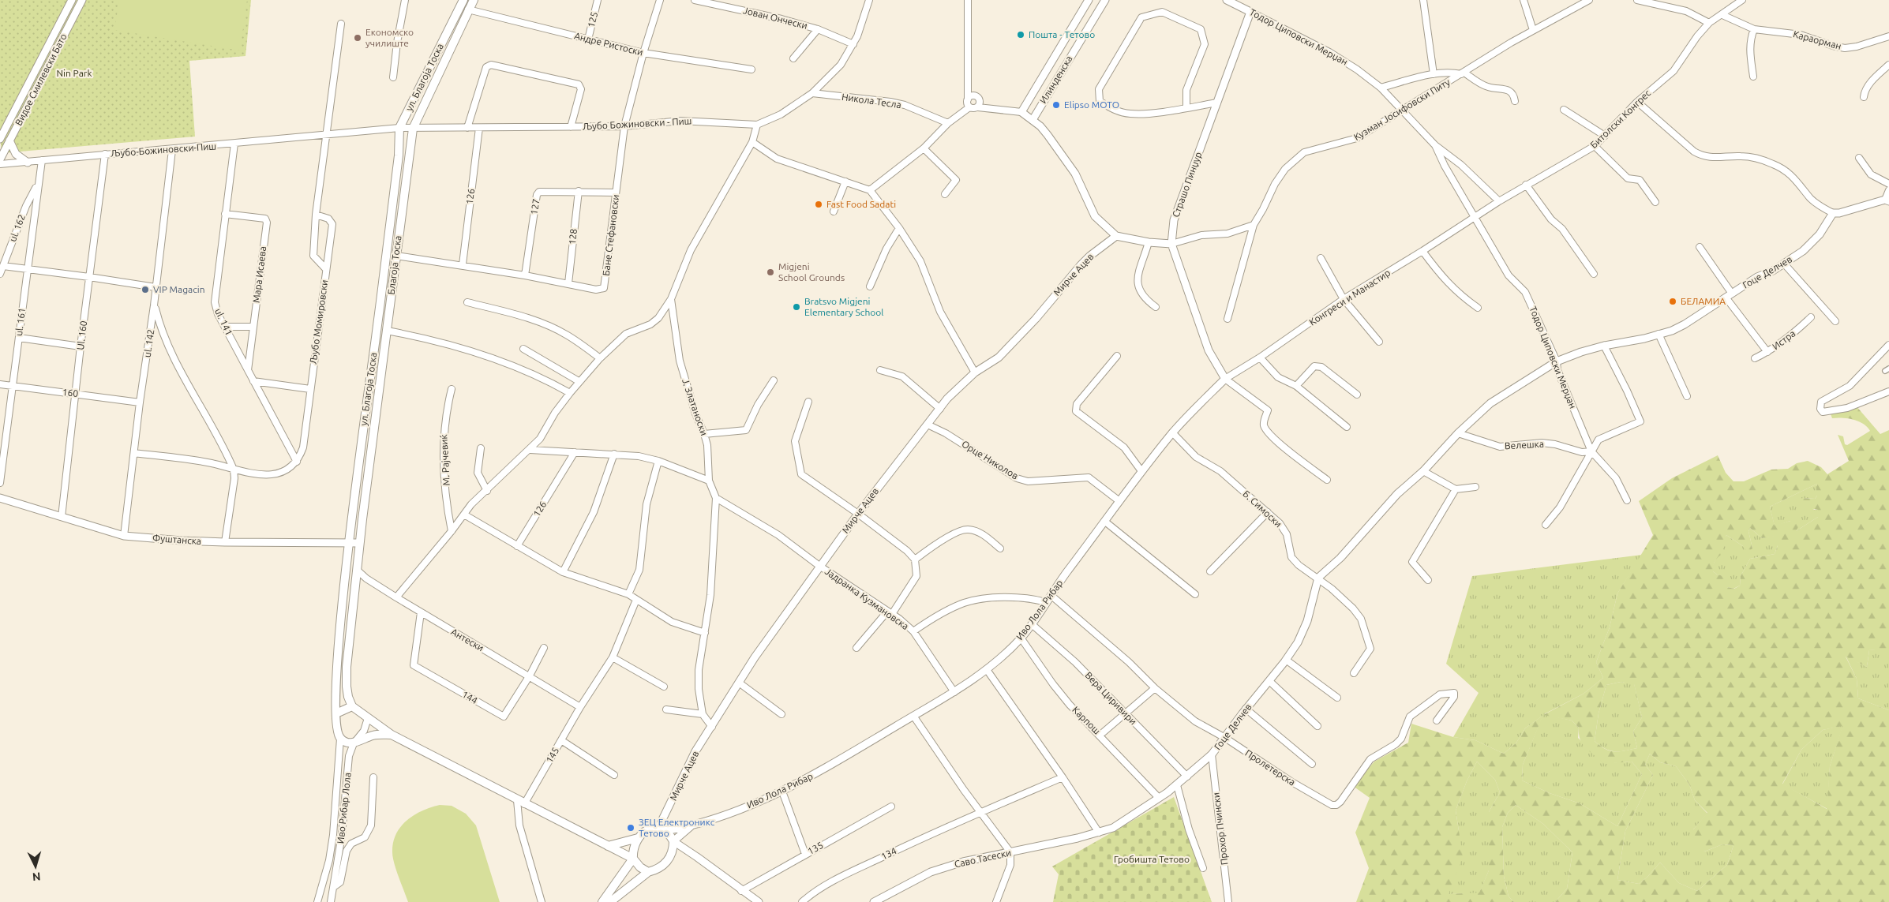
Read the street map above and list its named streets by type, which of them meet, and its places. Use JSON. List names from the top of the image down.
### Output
{
  "streets": {
    "main road": ["ул. Благоја Тоска", "Благоја Тоска"],
    "street": [
      "Јован Ончески",
      "125",
      "Тодор Циповски Мерџан",
      "Караорман",
      "Андре Ристоски",
      "Видое Смилевски Бато",
      "Илинденска",
      "Никола Тесла",
      "Кузман Јосифовски Питу",
      "Битолски Конгрес",
      "Љубо Божиновски - Пиш",
      "Љубо-Божиновски-Пиш",
      "Страшо Пинџур",
      "126",
      "127",
      "ul. 162",
      "Бане Стефановски",
      "128",
      "Гоце Делчев",
      "Мара Исаева",
      "Мирче Ацев",
      "Конгреси и Манастир",
      "ul. 161",
      "ul. 141",
      "Љубо Момировски",
      "Ul. 160",
      "Истра",
      "ul. 142",
      "160",
      "Ј. Златаноски",
      "Велешка",
      "М. Рајчевиќ",
      "Орце Николов",
      "Б. Симоски",
      "Фуштанска",
      "Јадранка Кузмановска",
      "Иво Лола Рибар",
      "Антески",
      "144",
      "Вера Циривири",
      "Карпош",
      "145",
      "Пролетерска",
      "Иво Рибар Лола",
      "Прохор Пчински",
      "135",
      "134",
      "Саво Тасески"
    ]
  },
  "crossings": [
    ["Јован Ончески", "Љубо Божиновски - Пиш"],
    ["125", "Андре Ристоски"],
    ["Тодор Циповски Мерџан", "Кузман Јосифовски Питу"],
    ["Тодор Циповски Мерџан", "Битолски Конгрес"],
    ["Тодор Циповски Мерџан", "Страшо Пинџур"],
    ["Тодор Циповски Мерџан", "Гоце Делчев"],
    ["Тодор Циповски Мерџан", "Конгреси и Манастир"],
    ["Тодор Циповски Мерџан", "Велешка"],
    ["Караорман", "Битолски Конгрес"],
    ["Андре Ристоски", "Бане Стефановски"],
    ["Андре Ристоски", "Благоја Тоска"],
    ["ул. Благоја Тоска", "Љубо Божиновски - Пиш"],
    ["ул. Благоја Тоска", "Љубо-Божиновски-Пиш"],
    ["ул. Благоја Тоска", "Благоја Тоска"],
    ["ул. Благоја Тоска", "Фуштанска"],
    ["ул. Благоја Тоска", "Иво Рибар Лола"],
    ["Никола Тесла", "Љубо Божиновски - Пиш"],
    ["Битолски Конгрес", "Конгреси и Манастир"],
    ["Љубо Божиновски - Пиш", "Љубо-Божиновски-Пиш"],
    ["Љубо Божиновски - Пиш", "126"],
    ["Љубо Божиновски - Пиш", "Бане Стефановски"],
    ["Љубо Божиновски - Пиш", "Благоја Тоска"],
    ["Љубо-Божиновски-Пиш", "ul. 161"],
    ["Љубо-Божиновски-Пиш", "ul. 141"],
    ["Љубо-Божиновски-Пиш", "Ul. 160"],
    ["Љубо-Божиновски-Пиш", "ul. 142"],
    ["Страшо Пинџур", "Конгреси и Манастир"],
    ["Страшо Пинџур", "Иво Лола Рибар"],
    ["126", "Бане Стефановски"],
    ["127", "Бане Стефановски"],
    ["127", "128"],
    ["ul. 162", "ul. 161"],
    ["Бане Стефановски", "128"],
    ["Бане Стефановски", "Благоја Тоска"],
    ["Благоја Тоска", "Фуштанска"],
    ["Благоја Тоска", "Антески"],
    ["Благоја Тоска", "Иво Рибар Лола"],
    ["Гоце Делчев", "Велешка"],
    ["Гоце Делчев", "Б. Симоски"],
    ["Гоце Делчев", "Вера Циривири"],
    ["Гоце Делчев", "Карпош"],
    ["Гоце Делчев", "Пролетерска"],
    ["Гоце Делчев", "Прохор Пчински"],
    ["Гоце Делчев", "Саво Тасески"],
    ["Мара Исаева", "ul. 141"],
    ["Мирче Ацев", "Ј. Златаноски"],
    ["Мирче Ацев", "Орце Николов"],
    ["Мирче Ацев", "Јадранка Кузмановска"],
    ["Конгреси и Манастир", "Иво Лола Рибар"],
    ["ul. 161", "160"],
    ["ul. 141", "Љубо Момировски"],
    ["Ul. 160", "160"],
    ["Ul. 160", "Фуштанска"],
    ["ul. 142", "160"],
    ["ul. 142", "Фуштанска"],
    ["Ј. Златаноски", "Јадранка Кузмановска"],
    ["Орце Николов", "Иво Лола Рибар"],
    ["Б. Симоски", "Иво Лола Рибар"],
    ["Јадранка Кузмановска", "Иво Лола Рибар"],
    ["Иво Лола Рибар", "Вера Циривири"],
    ["Иво Лола Рибар", "Карпош"],
    ["Иво Лола Рибар", "Пролетерска"],
    ["Антески", "144"],
    ["Антески", "145"]
  ],
  "parks": ["Nin Park", "Гробишта Тетово"],
  "places": [
    "Пошта - Тетово",
    "Економско училиште",
    "Elipso MOTO",
    "Fast Food Sadati",
    "Migjeni School Grounds",
    "VIP Magacin",
    "БЕЛАМИА",
    "Bratsvo Migjeni Elementary School",
    "ЗЕЦ Електроникс Тетово"
  ],
  "north": "bottom"
}
